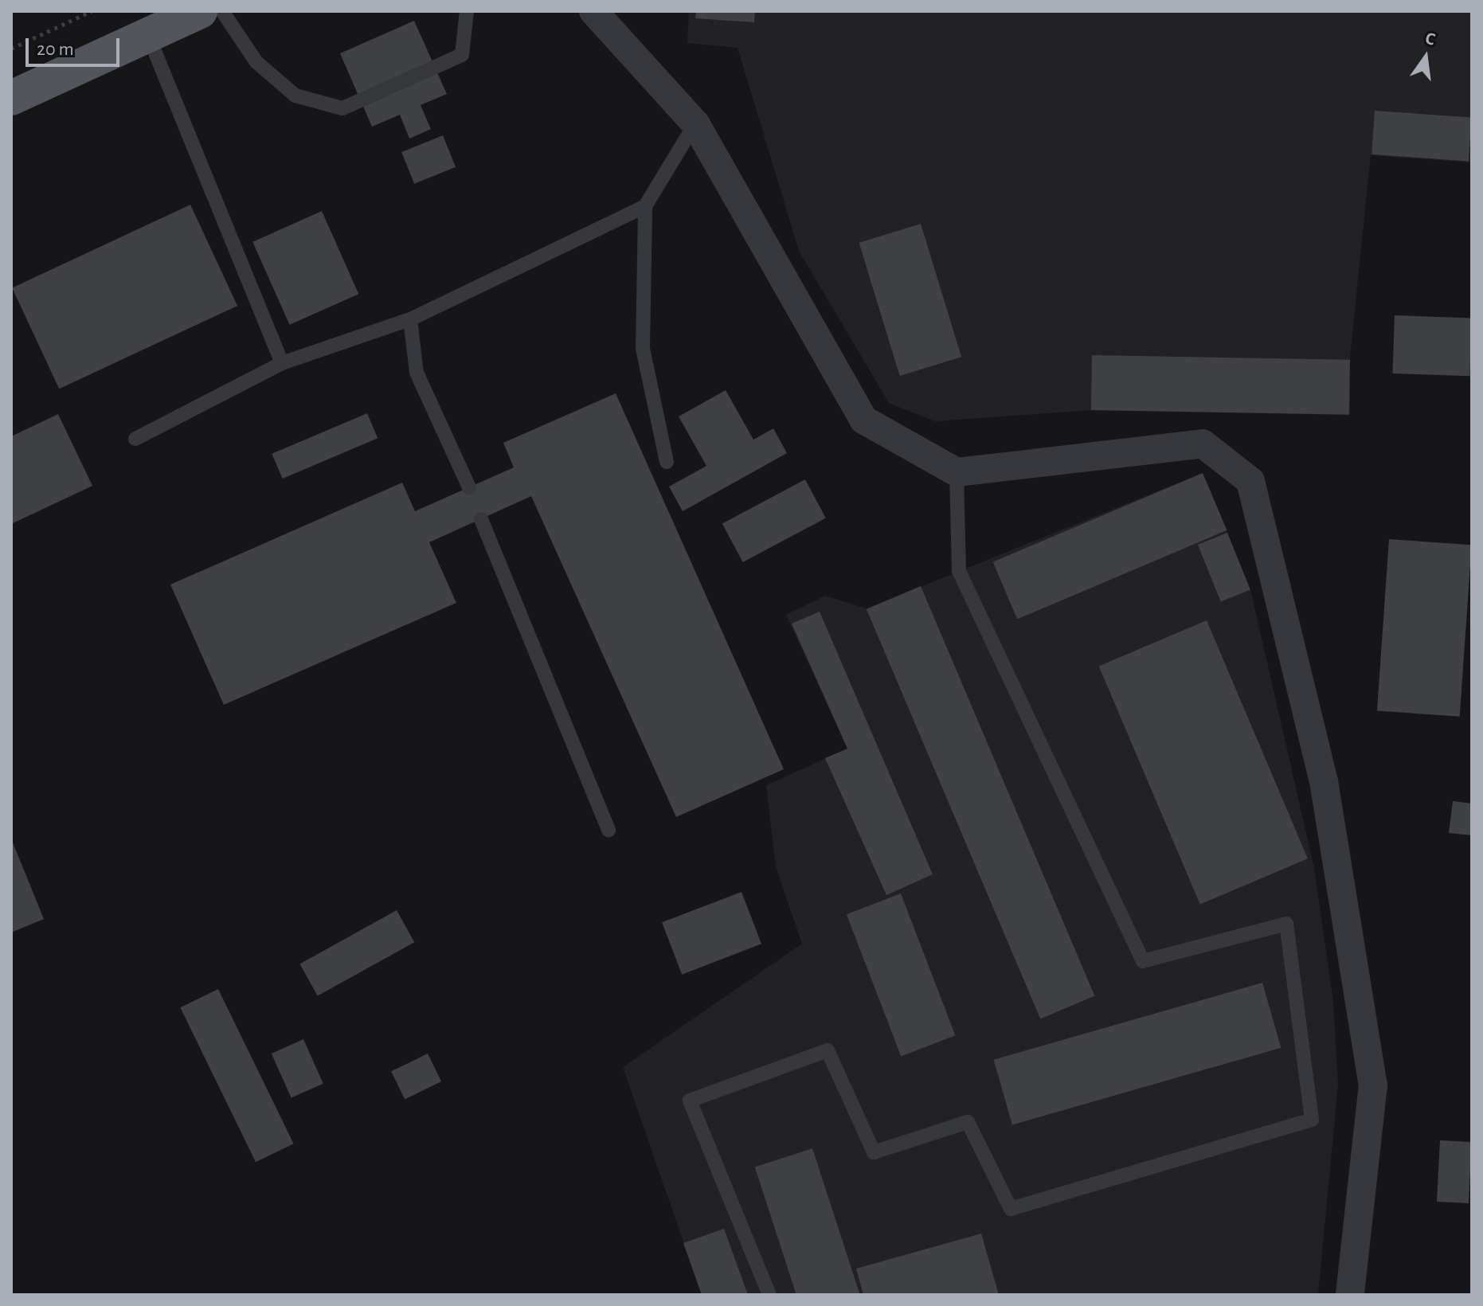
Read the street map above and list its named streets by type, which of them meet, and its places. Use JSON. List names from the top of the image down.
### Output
{
  "scale_bar": "20 m",
  "north": "top"
}
